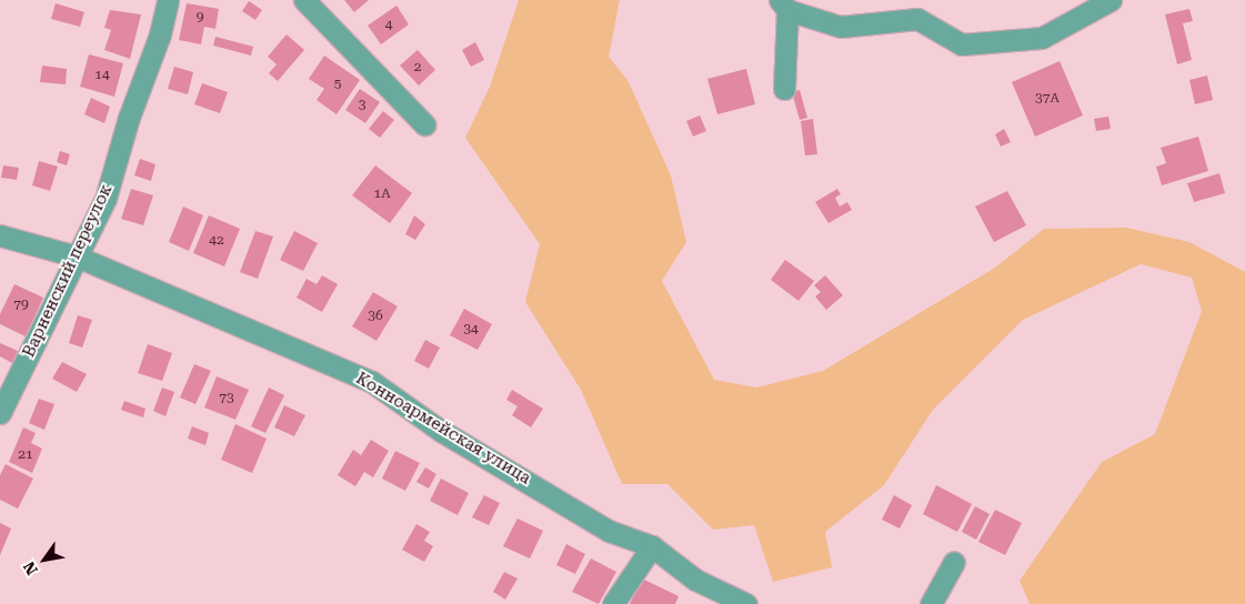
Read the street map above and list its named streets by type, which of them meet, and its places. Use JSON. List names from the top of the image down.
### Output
{
  "streets": {
    "street": ["Варненский переулок", "Конноармейская улица"]
  },
  "crossings": [
    ["Варненский переулок", "Конноармейская улица"]
  ],
  "house_numbers": [
    "9",
    "4",
    "2",
    "14",
    "5",
    "37А",
    "3",
    "1А",
    "42",
    "79",
    "36",
    "34",
    "73",
    "21"
  ],
  "north": "bottom left"
}
